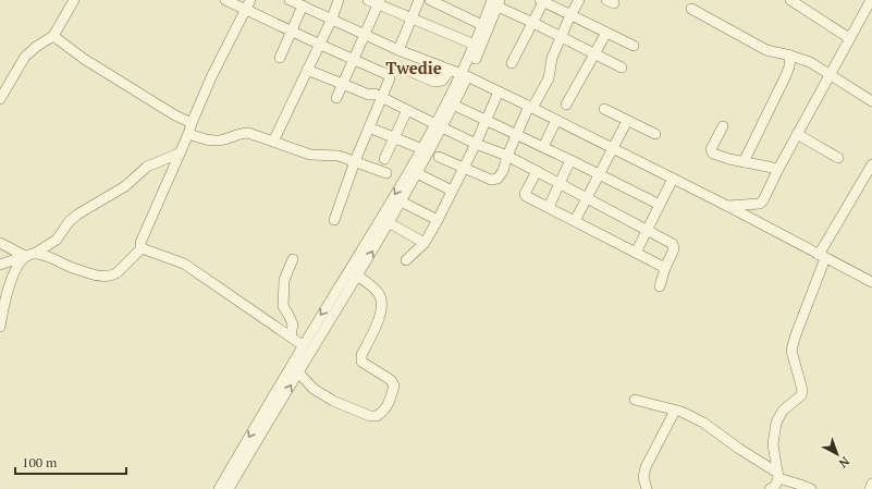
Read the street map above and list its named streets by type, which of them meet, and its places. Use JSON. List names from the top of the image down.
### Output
{
  "districts": ["Twedie"],
  "scale_bar": "100 m",
  "north": "bottom right"
}
